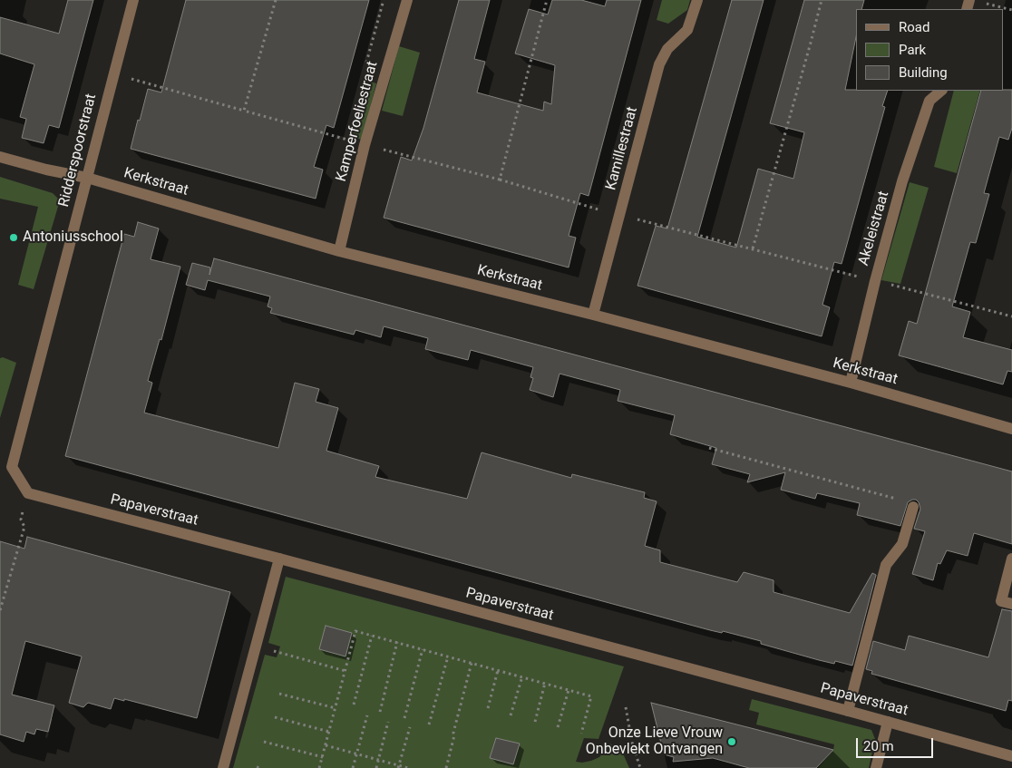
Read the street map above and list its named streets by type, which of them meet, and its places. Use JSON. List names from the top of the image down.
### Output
{
  "streets": {
    "street": [
      "Kamperfoeliestraat",
      "Kamillestraat",
      "Ridderspoorstraat",
      "Kerkstraat",
      "Akeleistraat",
      "Papaverstraat"
    ]
  },
  "crossings": [
    ["Kamperfoeliestraat", "Kerkstraat"],
    ["Kamillestraat", "Kerkstraat"],
    ["Ridderspoorstraat", "Kerkstraat"],
    ["Ridderspoorstraat", "Papaverstraat"],
    ["Kerkstraat", "Akeleistraat"]
  ],
  "places": ["Antoniusschool", "Onze Lieve Vrouw Onbevlekt Ontvangen"],
  "legend": ["Road", "Park", "Building"],
  "scale_bar": "20 m"
}
